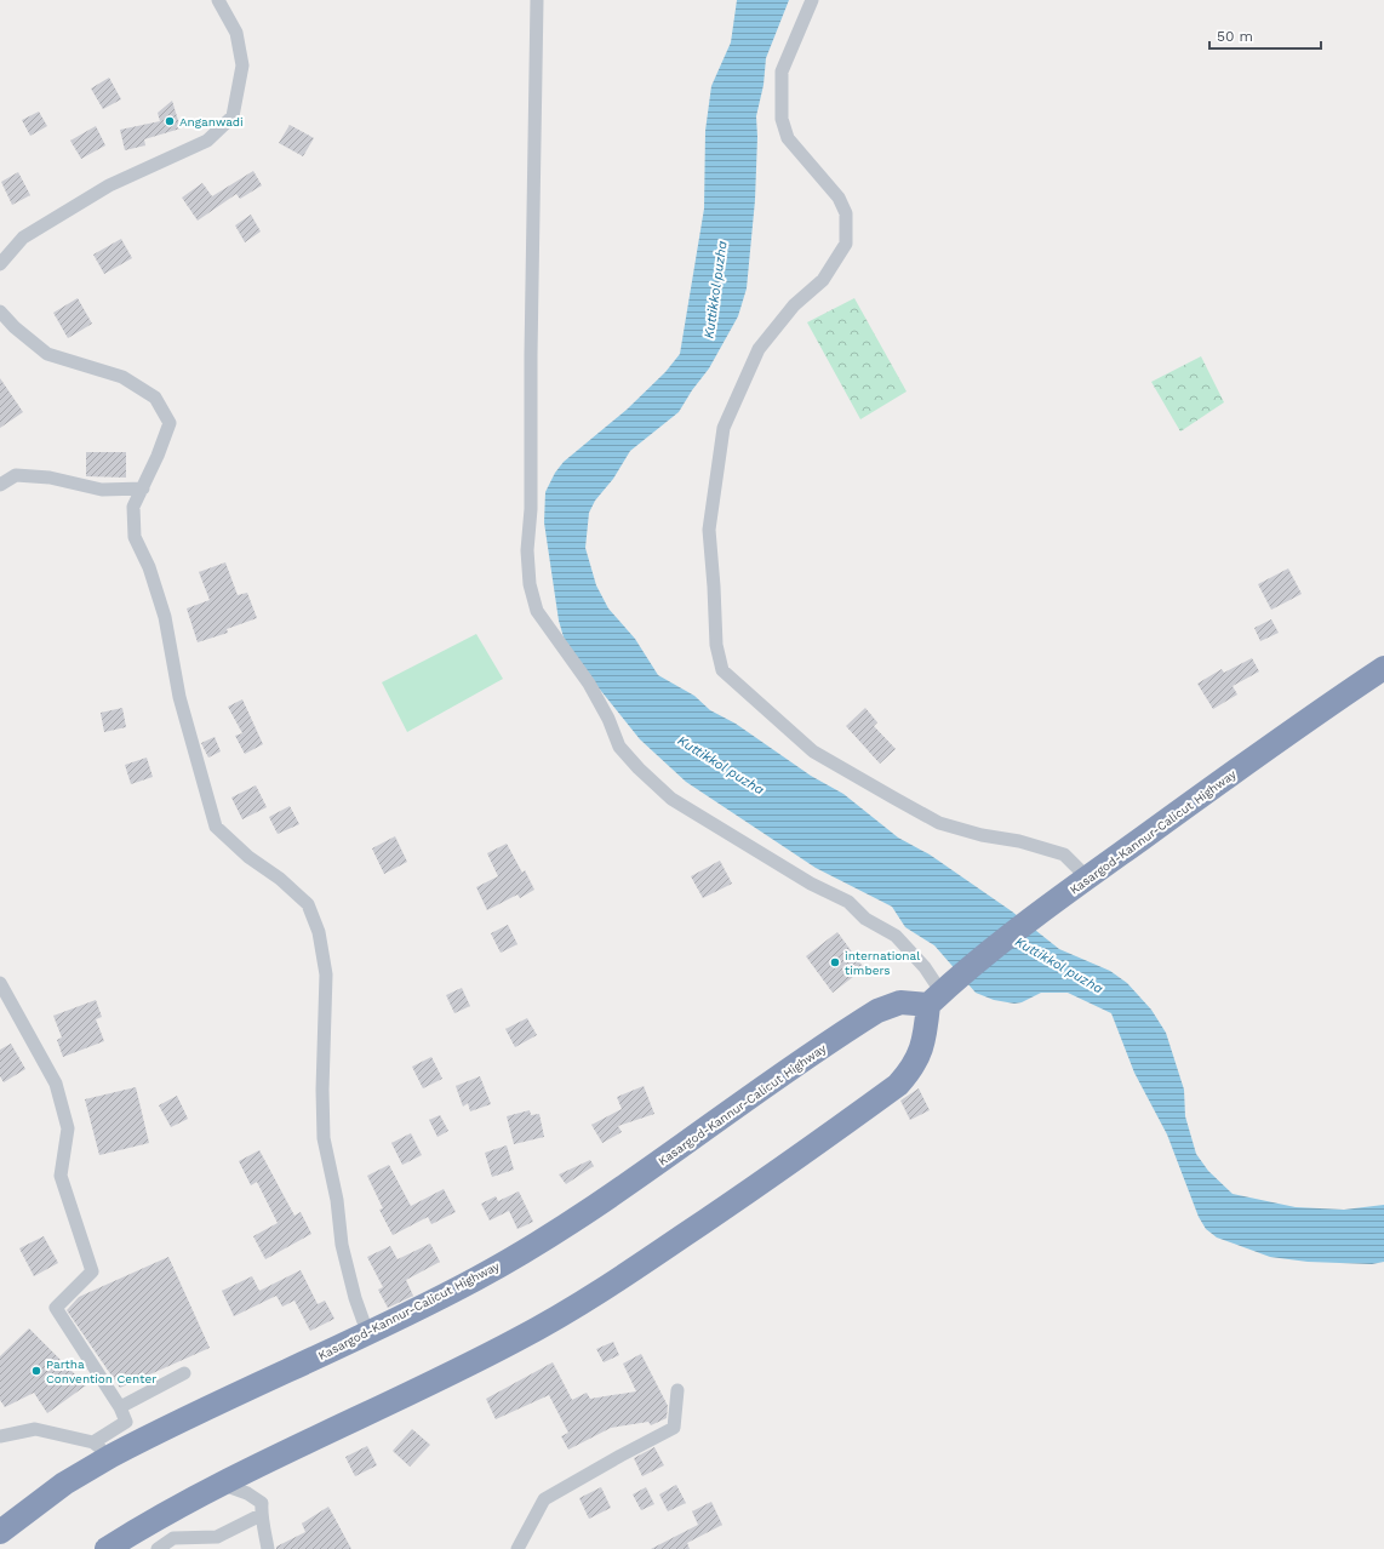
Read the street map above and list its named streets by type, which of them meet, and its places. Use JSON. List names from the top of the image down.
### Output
{
  "streets": {
    "highway": ["Kasargod-Kannur-Calicut Highway"]
  },
  "water": ["Kuttikkol puzha"],
  "places": ["Anganwadi", "international timbers", "Partha Convention Center"],
  "scale_bar": "50 m"
}
